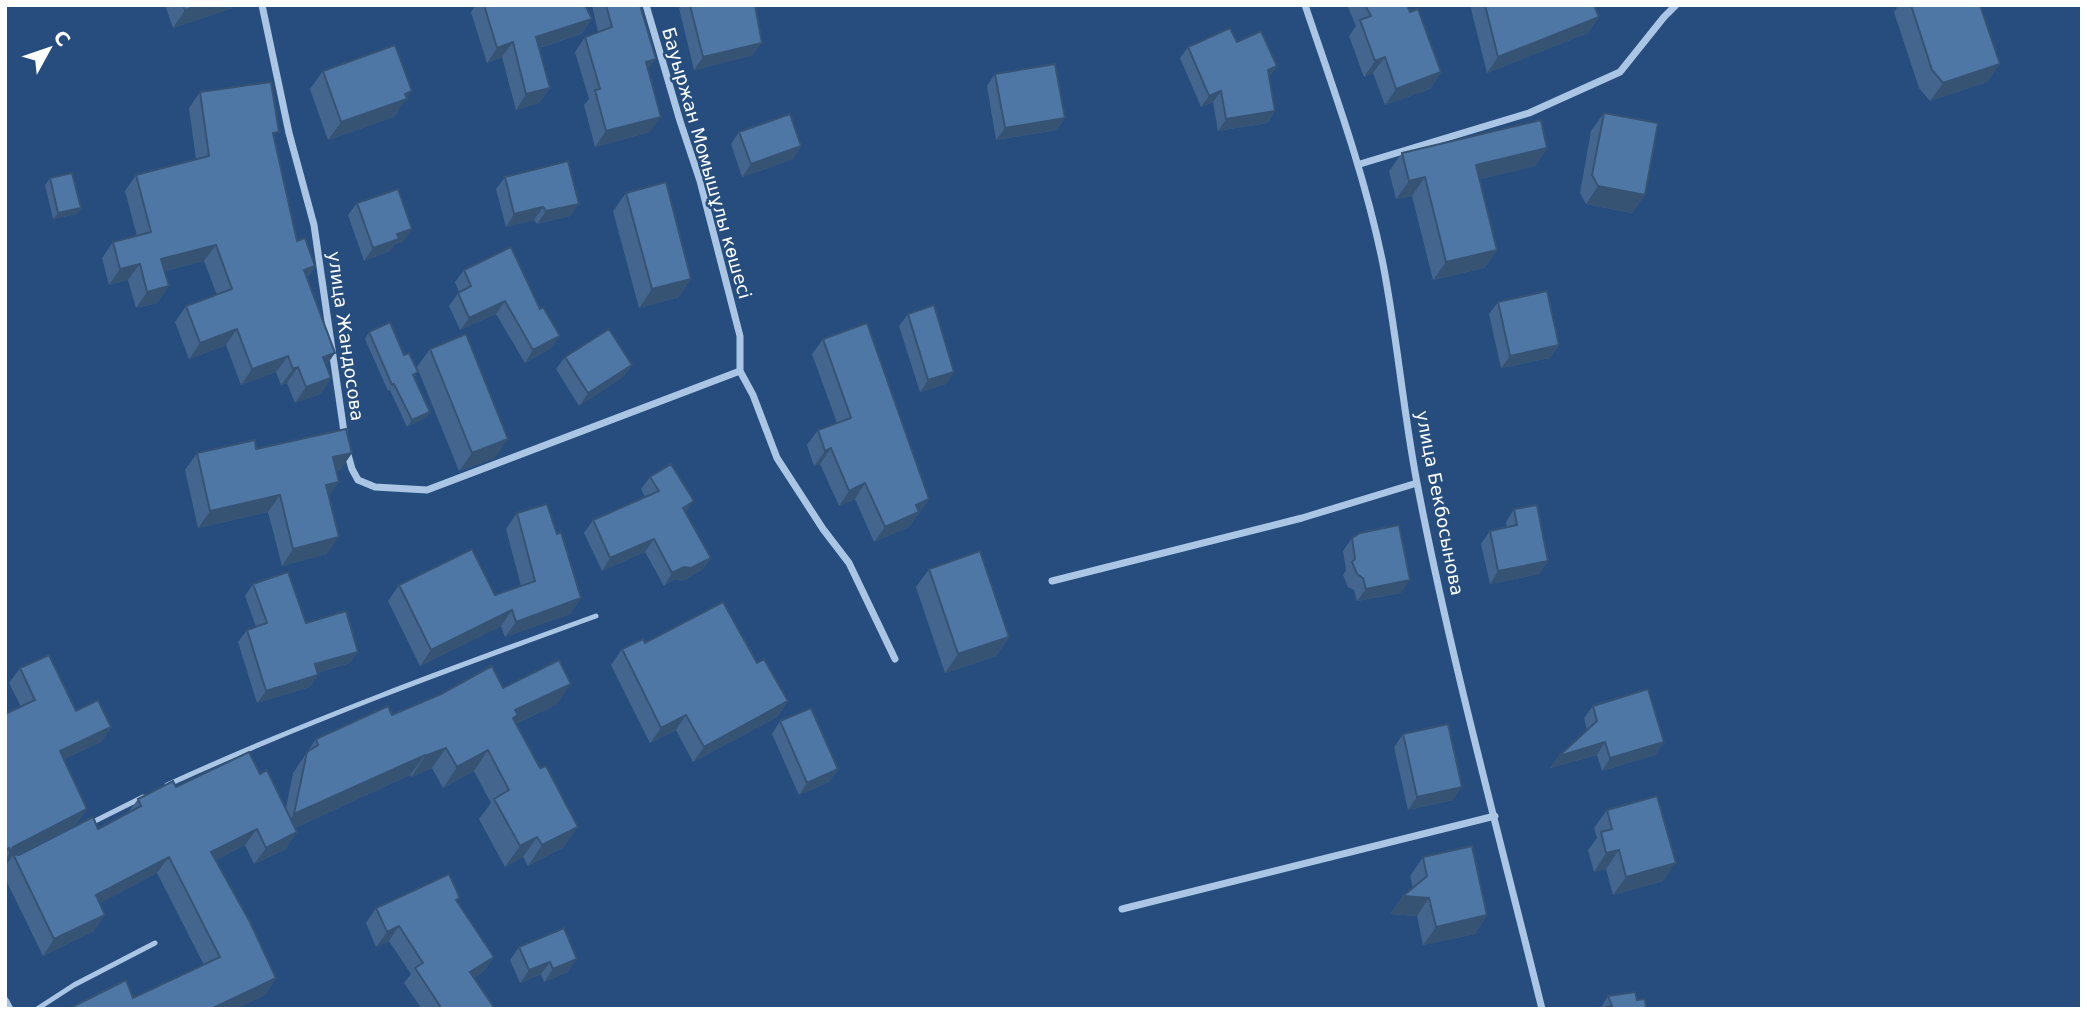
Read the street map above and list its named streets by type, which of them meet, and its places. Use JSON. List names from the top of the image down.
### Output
{
  "streets": {
    "street": ["Бауыржан Момышұлы көшесі", "улица Жандосова", "улица Бекбосынова"]
  },
  "crossings": [
    ["Бауыржан Момышұлы көшесі", "улица Жандосова"]
  ],
  "north": "top right"
}
